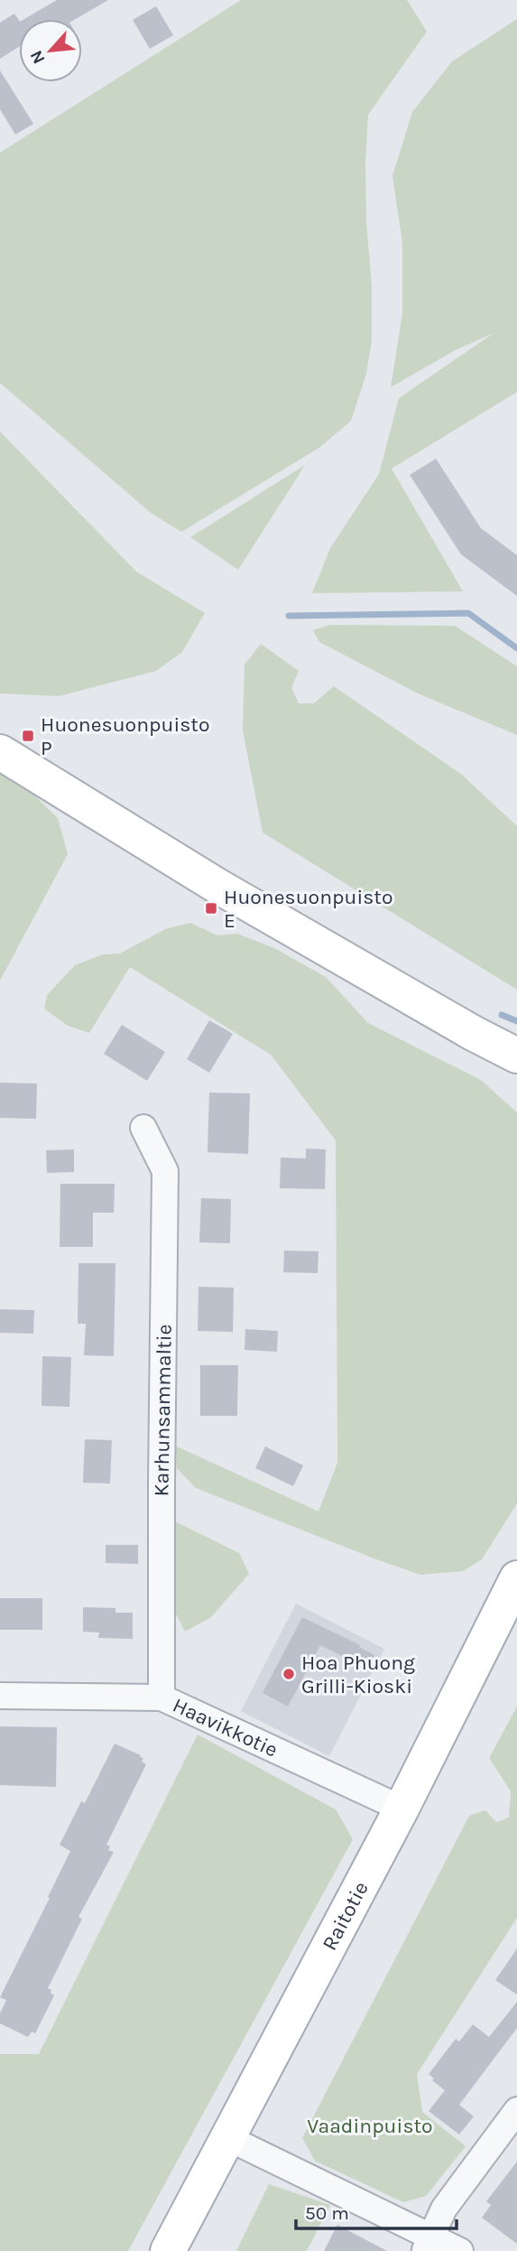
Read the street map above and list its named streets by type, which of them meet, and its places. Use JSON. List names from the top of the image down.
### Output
{
  "streets": {
    "main road": ["Raitotie"],
    "street": ["Karhunsammaltie", "Haavikkotie"]
  },
  "crossings": [
    ["Karhunsammaltie", "Haavikkotie"],
    ["Haavikkotie", "Raitotie"]
  ],
  "parks": ["Vaadinpuisto"],
  "places": {
    "transit": ["Huonesuonpuisto P", "Huonesuonpuisto E"],
    "other": ["Hoa Phuong Grilli-Kioski"]
  },
  "scale_bar": "50 m",
  "north": "bottom left"
}
